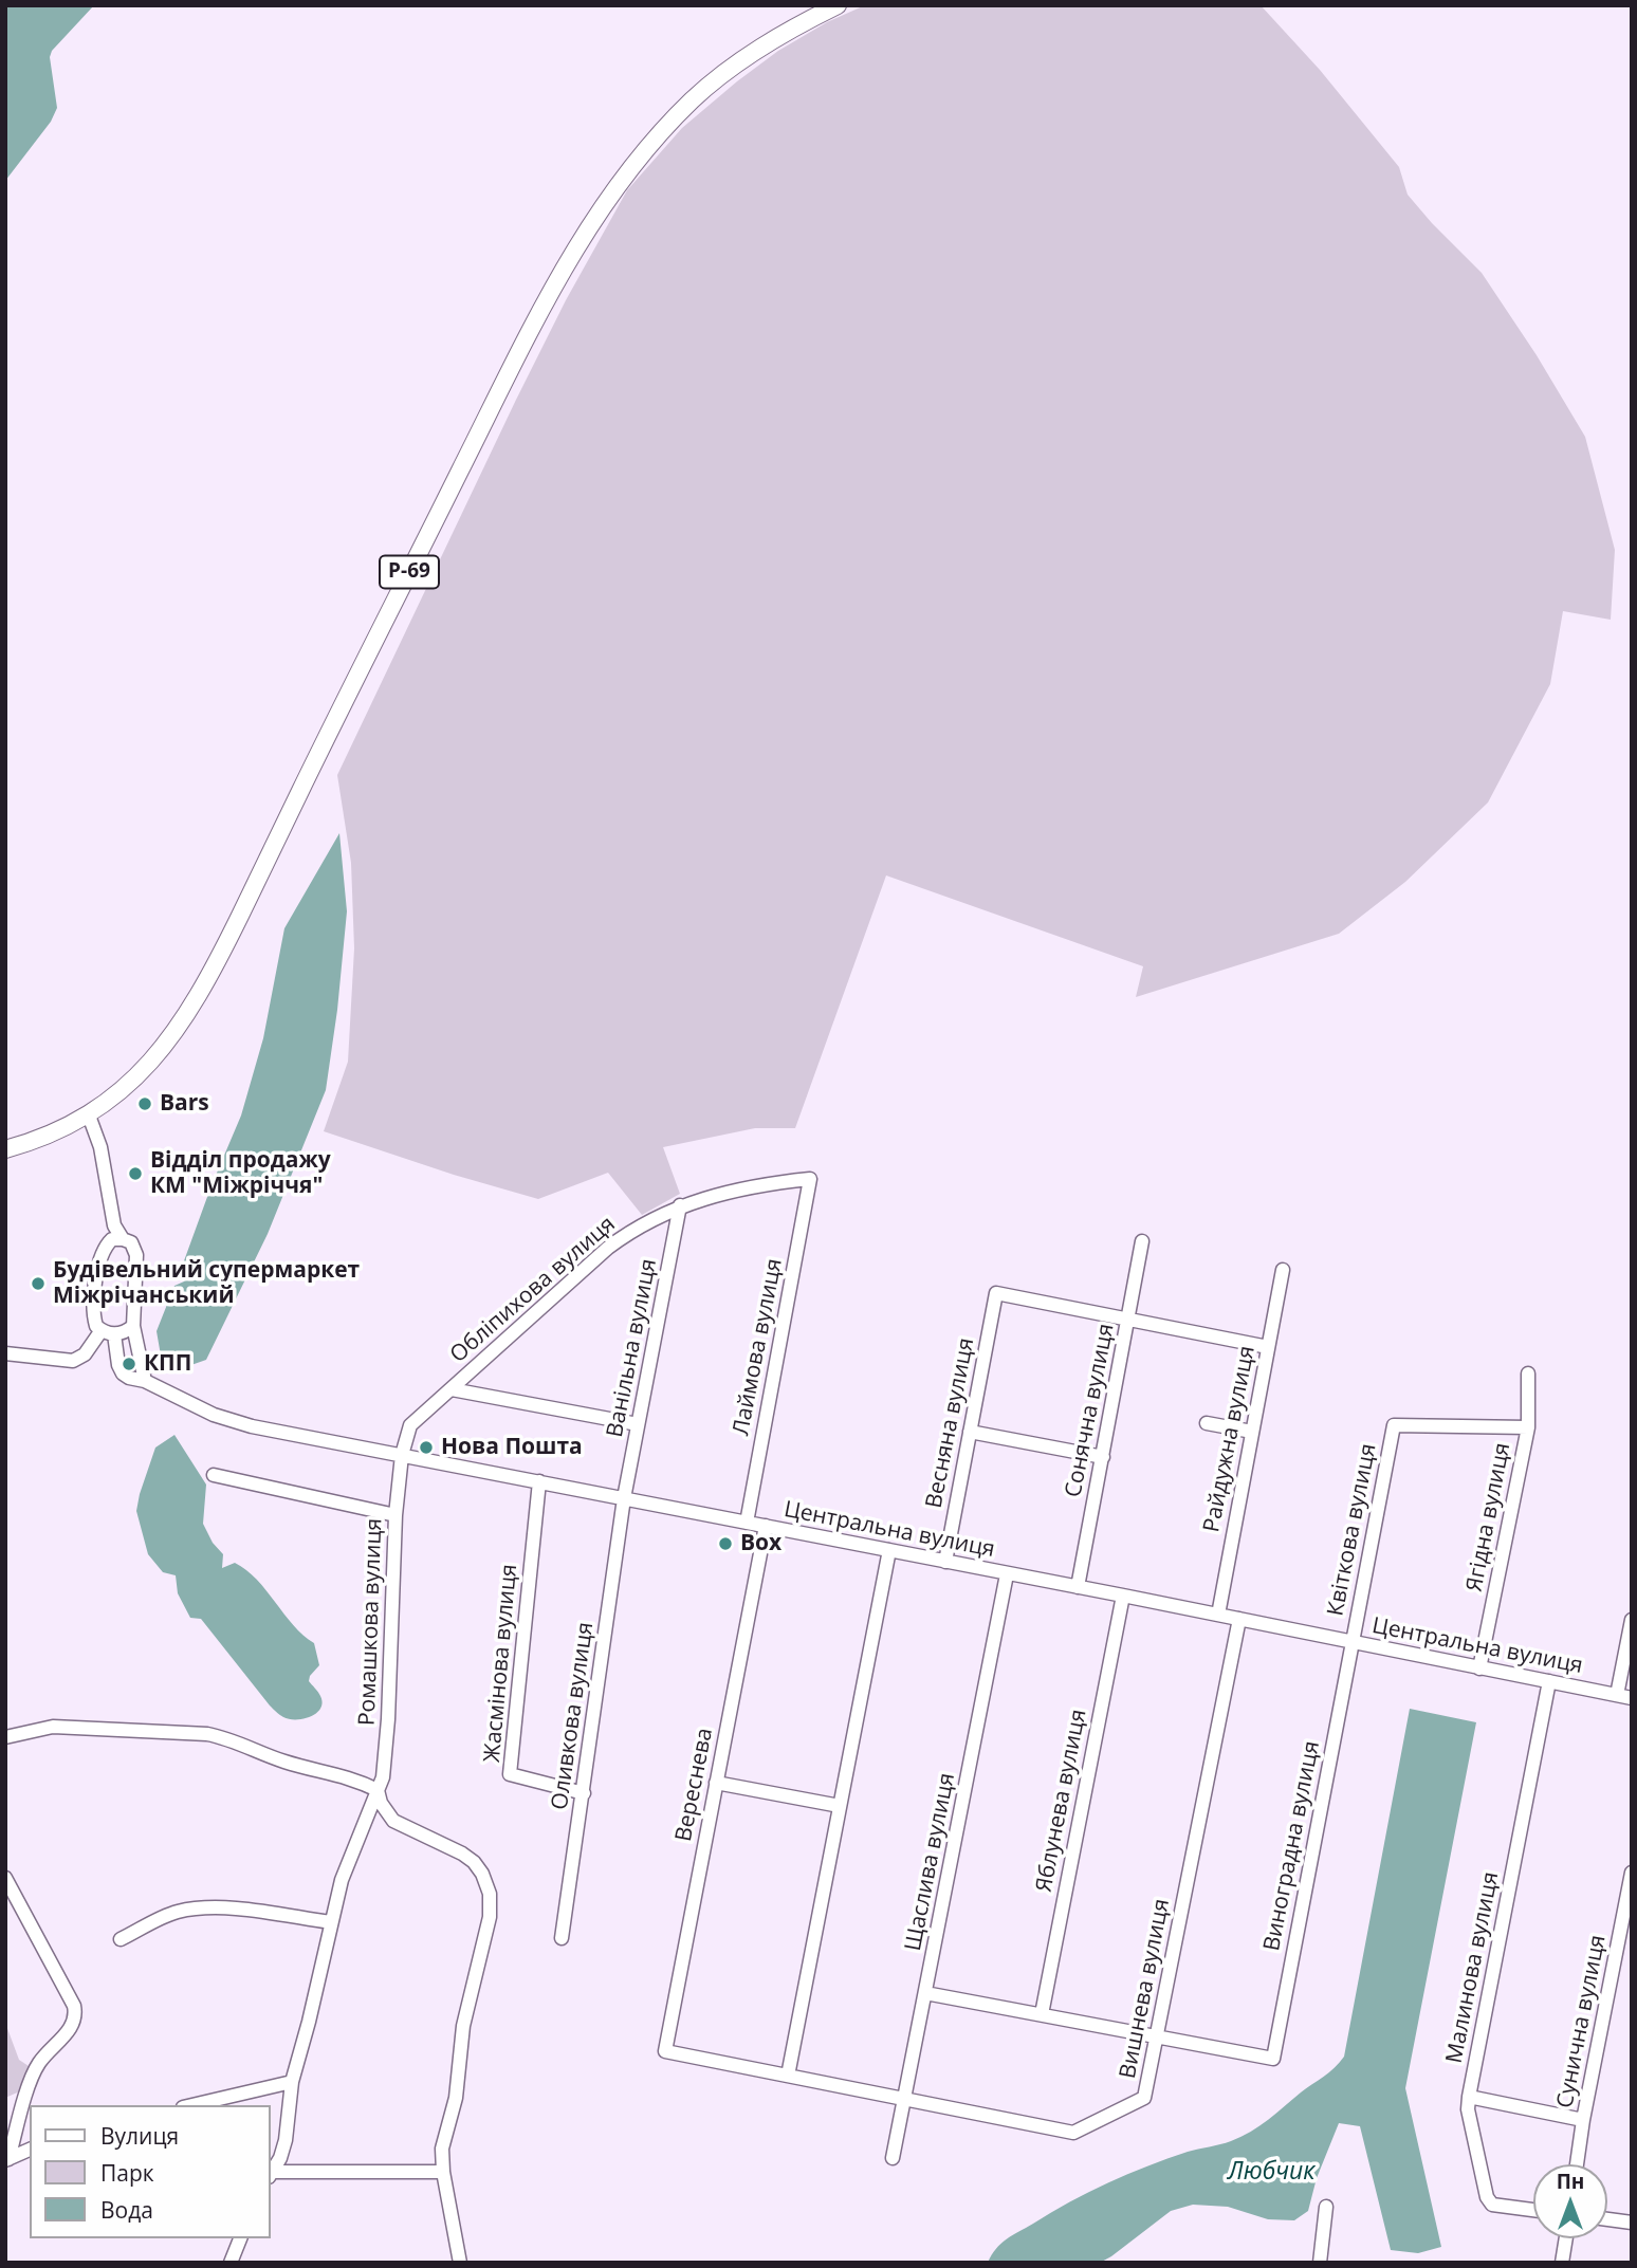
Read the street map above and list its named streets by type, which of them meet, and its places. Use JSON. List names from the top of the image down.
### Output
{
  "streets": {
    "main road": ["Р-69"],
    "street": [
      "Обліпихова вулиця",
      "Лаймова вулиця",
      "Ванільна вулиця",
      "Сонячна вулиця",
      "Весняна вулиця",
      "Райдужна вулиця",
      "Ягідна вулиця",
      "Центральна вулиця",
      "Квіткова вулиця",
      "Ромашкова вулиця",
      "Жасмінова вулиця",
      "Оливкова вулиця",
      "Вереснева",
      "Яблунева вулиця",
      "Виноградна вулиця",
      "Щаслива вулиця",
      "Малинова вулиця",
      "Вишнева вулиця",
      "Сунична вулиця"
    ]
  },
  "crossings": [
    ["Обліпихова вулиця", "Лаймова вулиця"],
    ["Обліпихова вулиця", "Ванільна вулиця"],
    ["Обліпихова вулиця", "Центральна вулиця"],
    ["Обліпихова вулиця", "Ромашкова вулиця"],
    ["Лаймова вулиця", "Центральна вулиця"],
    ["Ванільна вулиця", "Центральна вулиця"],
    ["Ванільна вулиця", "Оливкова вулиця"],
    ["Сонячна вулиця", "Весняна вулиця"],
    ["Сонячна вулиця", "Центральна вулиця"],
    ["Весняна вулиця", "Центральна вулиця"],
    ["Райдужна вулиця", "Центральна вулиця"],
    ["Ягідна вулиця", "Центральна вулиця"],
    ["Ягідна вулиця", "Квіткова вулиця"],
    ["Центральна вулиця", "Квіткова вулиця"],
    ["Центральна вулиця", "Ромашкова вулиця"],
    ["Центральна вулиця", "Жасмінова вулиця"],
    ["Центральна вулиця", "Оливкова вулиця"],
    ["Центральна вулиця", "Вереснева"],
    ["Центральна вулиця", "Яблунева вулиця"],
    ["Центральна вулиця", "Виноградна вулиця"],
    ["Центральна вулиця", "Щаслива вулиця"],
    ["Центральна вулиця", "Малинова вулиця"],
    ["Центральна вулиця", "Вишнева вулиця"],
    ["Квіткова вулиця", "Виноградна вулиця"],
    ["Жасмінова вулиця", "Оливкова вулиця"],
    ["Вереснева", "Вишнева вулиця"],
    ["Виноградна вулиця", "Вишнева вулиця"],
    ["Щаслива вулиця", "Вишнева вулиця"]
  ],
  "water": ["Любчик"],
  "places": [
    "Bars",
    "Відділ продажу КМ \"Міжріччя\"",
    "Будівельний супермаркет Міжрічанський",
    "КПП",
    "Нова Пошта",
    "Box"
  ],
  "legend": ["Вулиця", "Парк", "Вода"],
  "north": "top"
}
